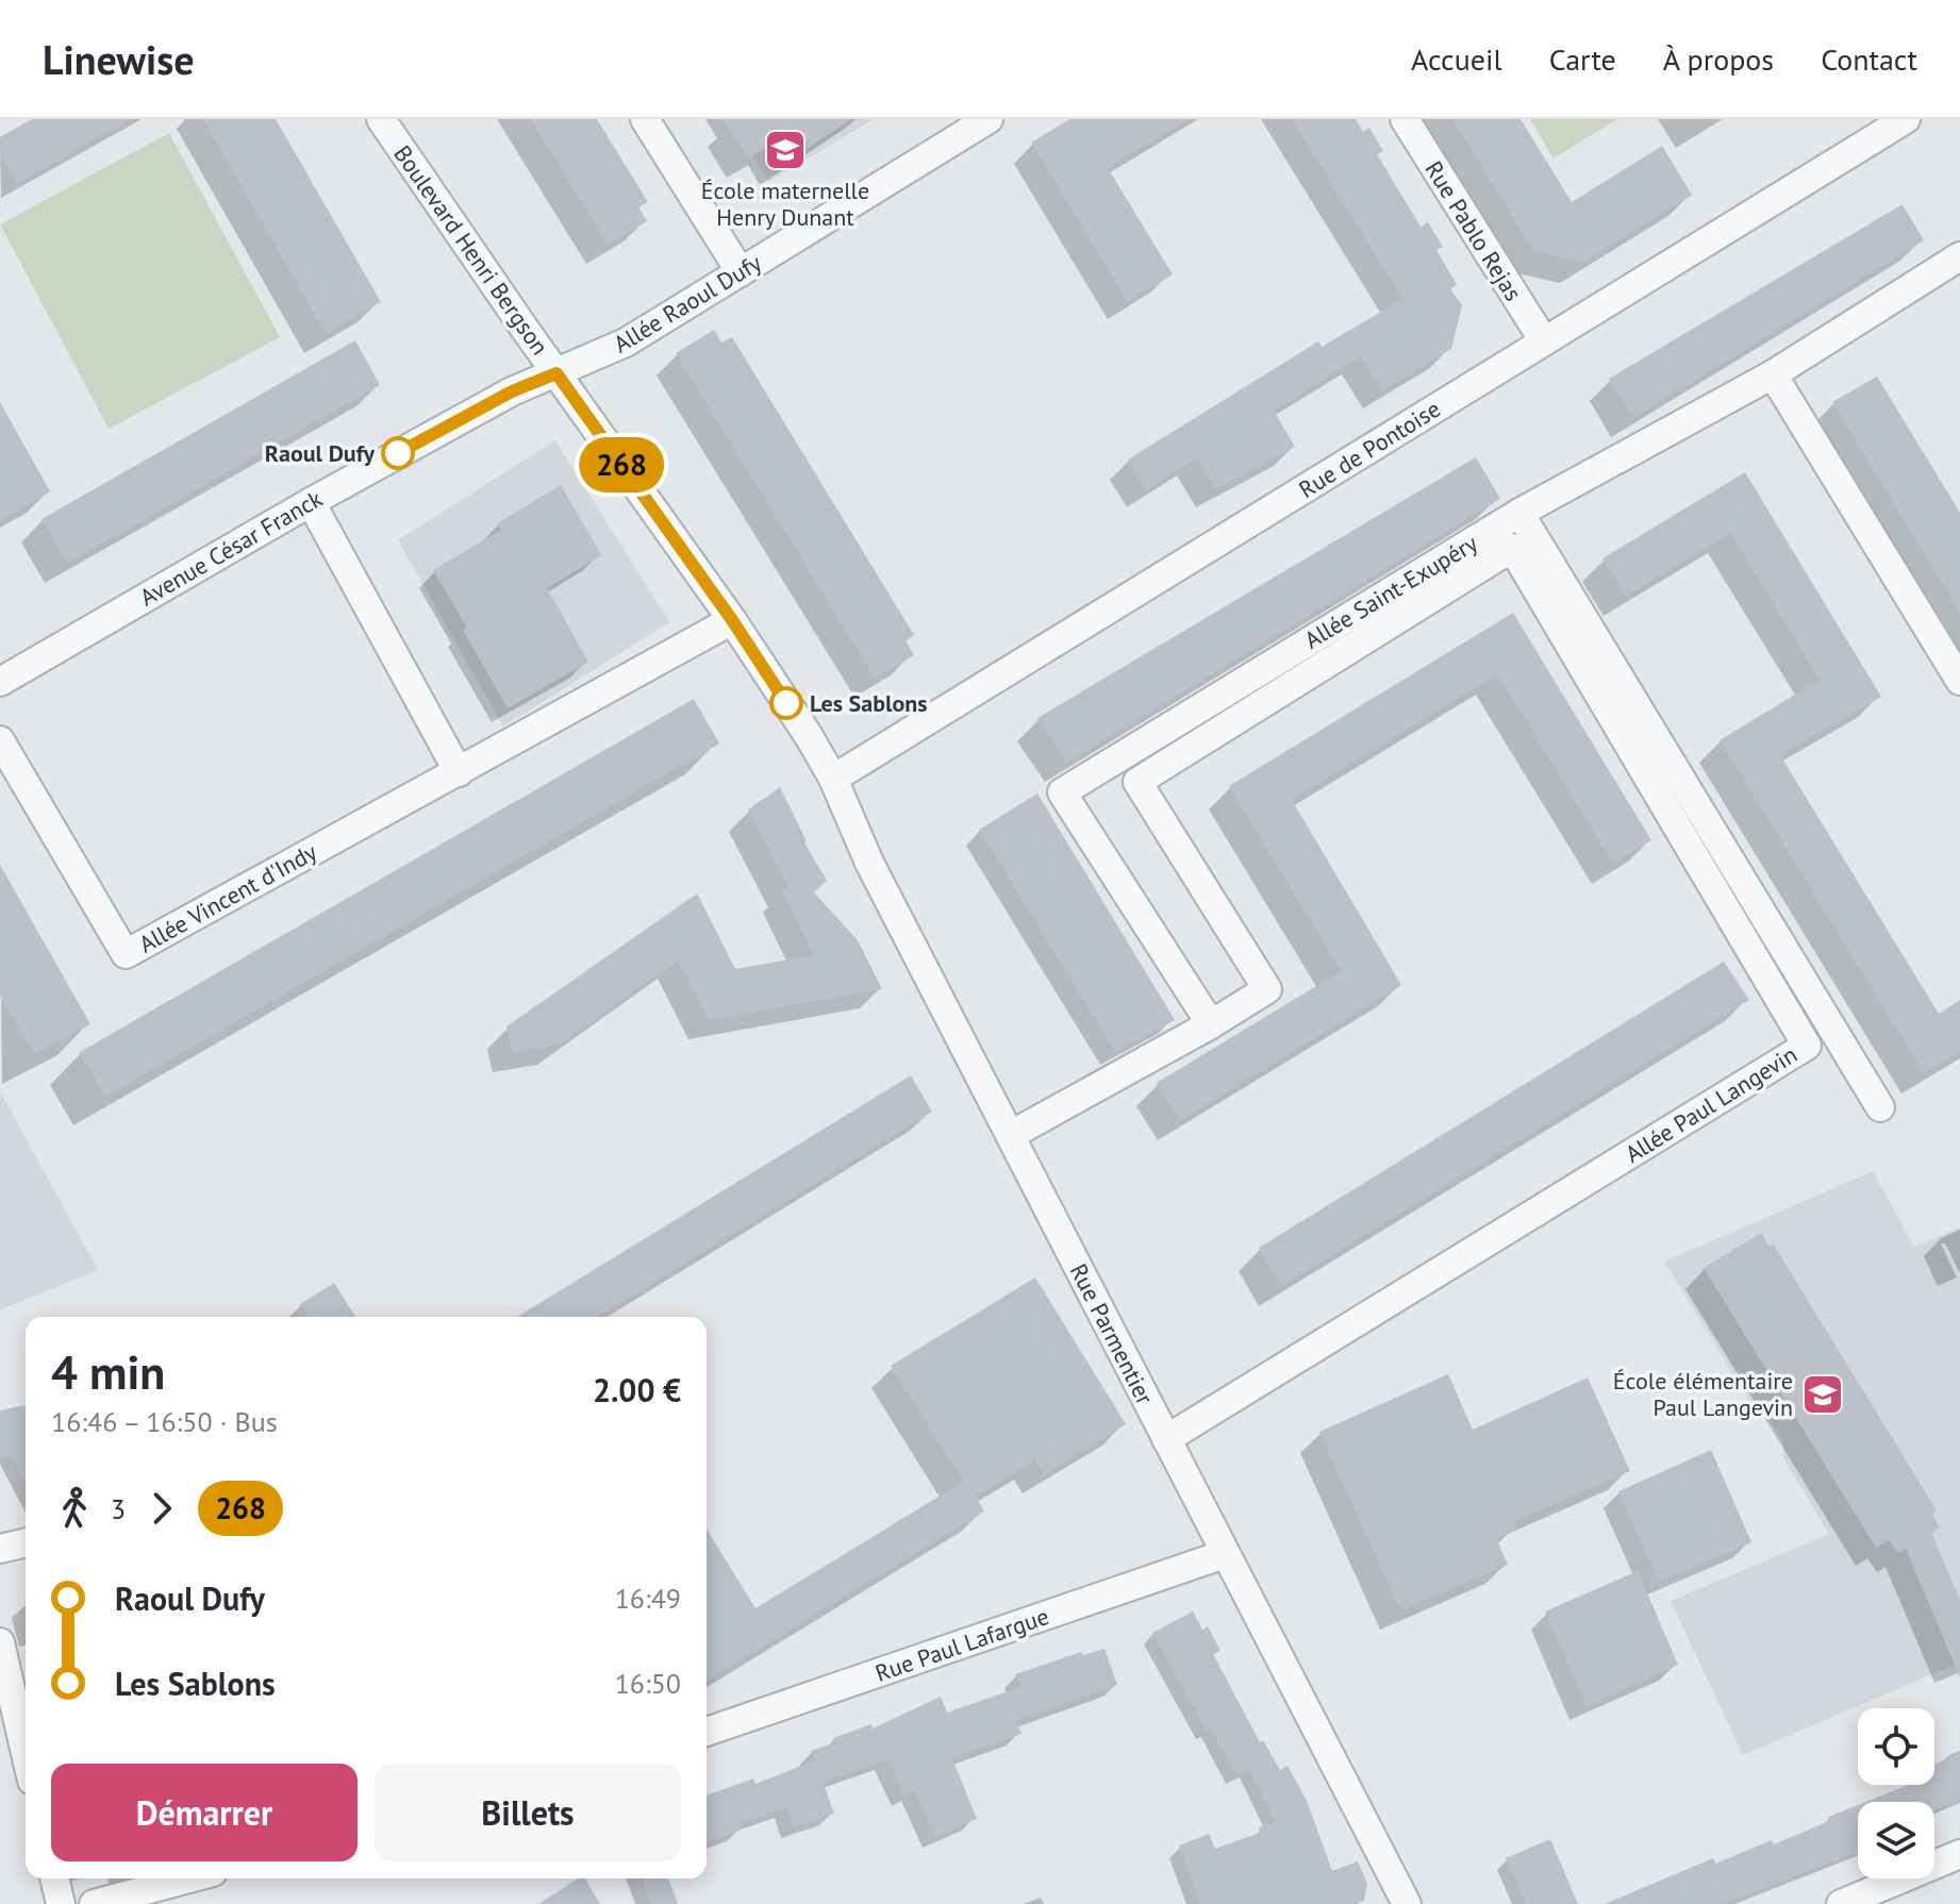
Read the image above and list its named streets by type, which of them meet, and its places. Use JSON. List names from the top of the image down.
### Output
{
  "streets": {
    "street": [
      "Rue Pablo Rejas",
      "Boulevard Henri Bergson",
      "Allée Raoul Dufy",
      "Rue de Pontoise",
      "Avenue César Franck",
      "Allée Saint-Exupéry",
      "Allée Vincent d'Indy",
      "Allée Paul Langevin",
      "Rue Parmentier",
      "Rue Paul Lafargue"
    ]
  },
  "crossings": [
    ["Rue Pablo Rejas", "Rue de Pontoise"],
    ["Boulevard Henri Bergson", "Allée Raoul Dufy"],
    ["Boulevard Henri Bergson", "Rue de Pontoise"],
    ["Boulevard Henri Bergson", "Avenue César Franck"],
    ["Boulevard Henri Bergson", "Allée Vincent d'Indy"],
    ["Boulevard Henri Bergson", "Rue Parmentier"],
    ["Allée Raoul Dufy", "Avenue César Franck"],
    ["Rue de Pontoise", "Rue Parmentier"],
    ["Allée Saint-Exupéry", "Allée Paul Langevin"],
    ["Allée Saint-Exupéry", "Rue Parmentier"],
    ["Allée Paul Langevin", "Rue Parmentier"],
    ["Rue Parmentier", "Rue Paul Lafargue"]
  ],
  "places": {
    "school or university": ["École maternelle Henry Dunant", "École élémentaire Paul Langevin"],
    "other": ["Raoul Dufy", "Les Sablons"]
  },
  "lines": ["bus line 268"],
  "page": {
    "header": "Linewise",
    "nav": [
      "Accueil",
      "Carte",
      "À propos",
      "Contact"
    ],
    "on_map": "268",
    "heading": ["4 min", "16:46 – 16:50 · Bus", "2.00 €"],
    "legs": ["3", "268"],
    "list": [
      {
        "name": "Raoul Dufy",
        "value": "16:49"
      },
      {
        "name": "Les Sablons",
        "value": "16:50"
      }
    ],
    "buttons": ["Démarrer", "Billets"]
  }
}
